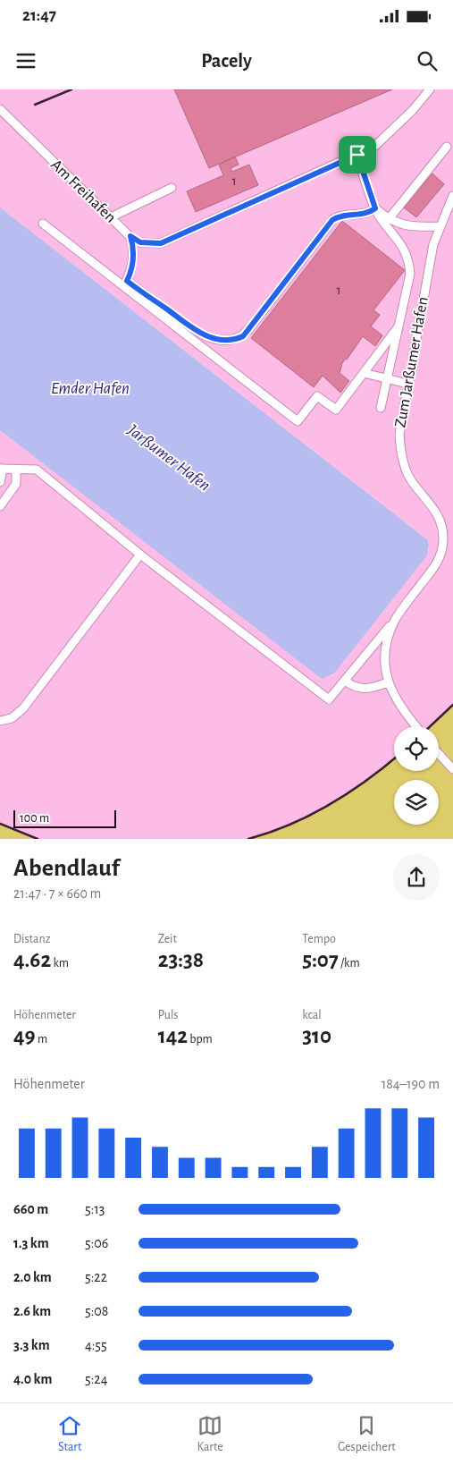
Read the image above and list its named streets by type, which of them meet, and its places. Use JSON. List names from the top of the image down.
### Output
{
  "streets": {
    "street": ["Am Freihafen", "Zum Jarßumer Hafen"]
  },
  "water": ["Emder Hafen", "Jarßumer Hafen"],
  "house_numbers": ["1", "1"],
  "scale_bar": "100 m",
  "page": {
    "status": "21:47",
    "header": "Pacely",
    "scale": "100 m",
    "heading": ["Abendlauf", "21:47 · 7 × 660 m"],
    "stats": [
      ["Distanz", "4.62 km"],
      ["Zeit", "23:38"],
      ["Tempo", "5:07 /km"],
      ["Höhenmeter", "49 m"],
      ["Puls", "142 bpm"],
      ["kcal", "310"]
    ],
    "chart": ["Höhenmeter", "184–190 m"],
    "list": [
      {
        "name": "660 m",
        "note": "5:13"
      },
      {
        "name": "1.3 km",
        "note": "5:06"
      },
      {
        "name": "2.0 km",
        "note": "5:22"
      },
      {
        "name": "2.6 km",
        "note": "5:08"
      },
      {
        "name": "3.3 km",
        "note": "4:55"
      },
      {
        "name": "4.0 km",
        "note": "5:24"
      }
    ],
    "tabs": ["Start", "Karte", "Gespeichert"]
  }
}
